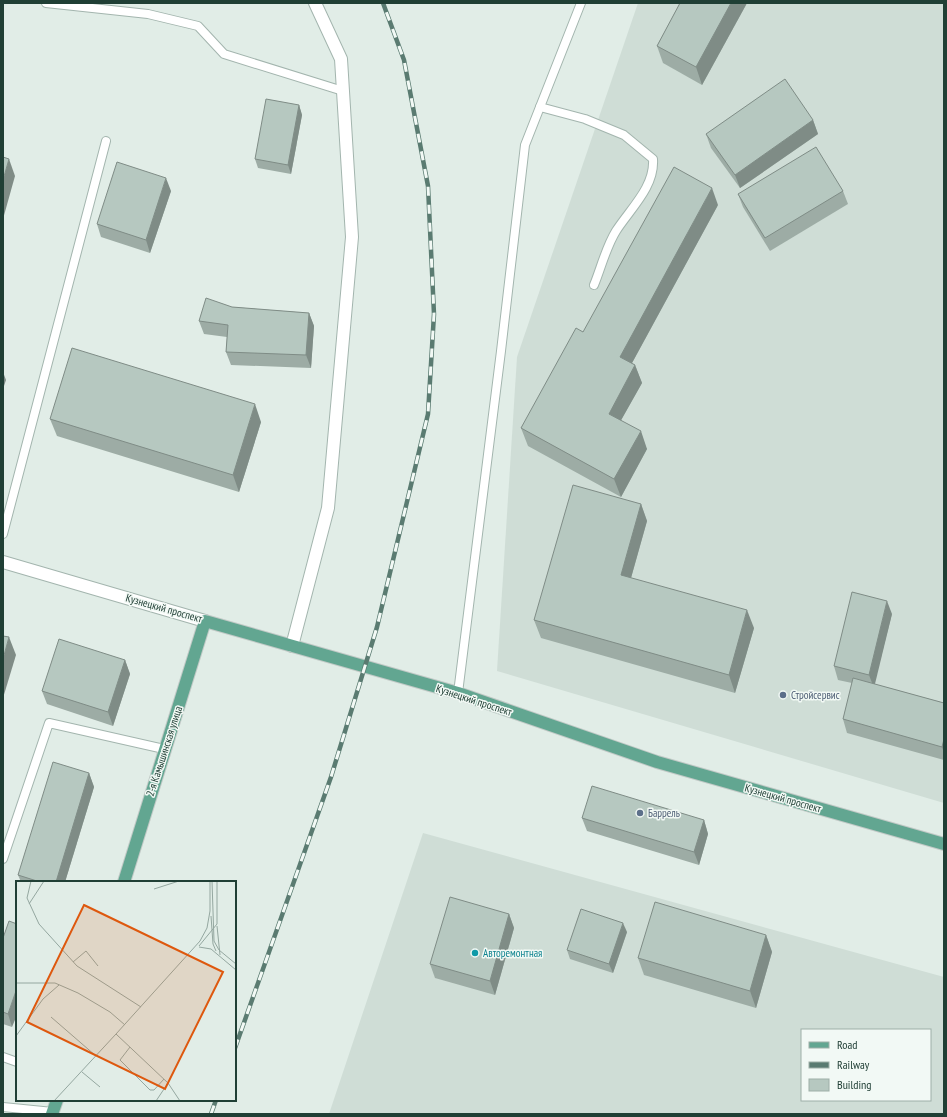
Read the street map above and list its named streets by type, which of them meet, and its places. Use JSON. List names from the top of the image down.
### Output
{
  "streets": {
    "main road": ["Кузнецкий проспект", "2-я Камышинская улица"]
  },
  "crossings": [
    ["Кузнецкий проспект", "2-я Камышинская улица"]
  ],
  "places": ["Стройсервис", "Баррель", "Авторемонтная"],
  "legend": ["Road", "Railway", "Building"]
}
